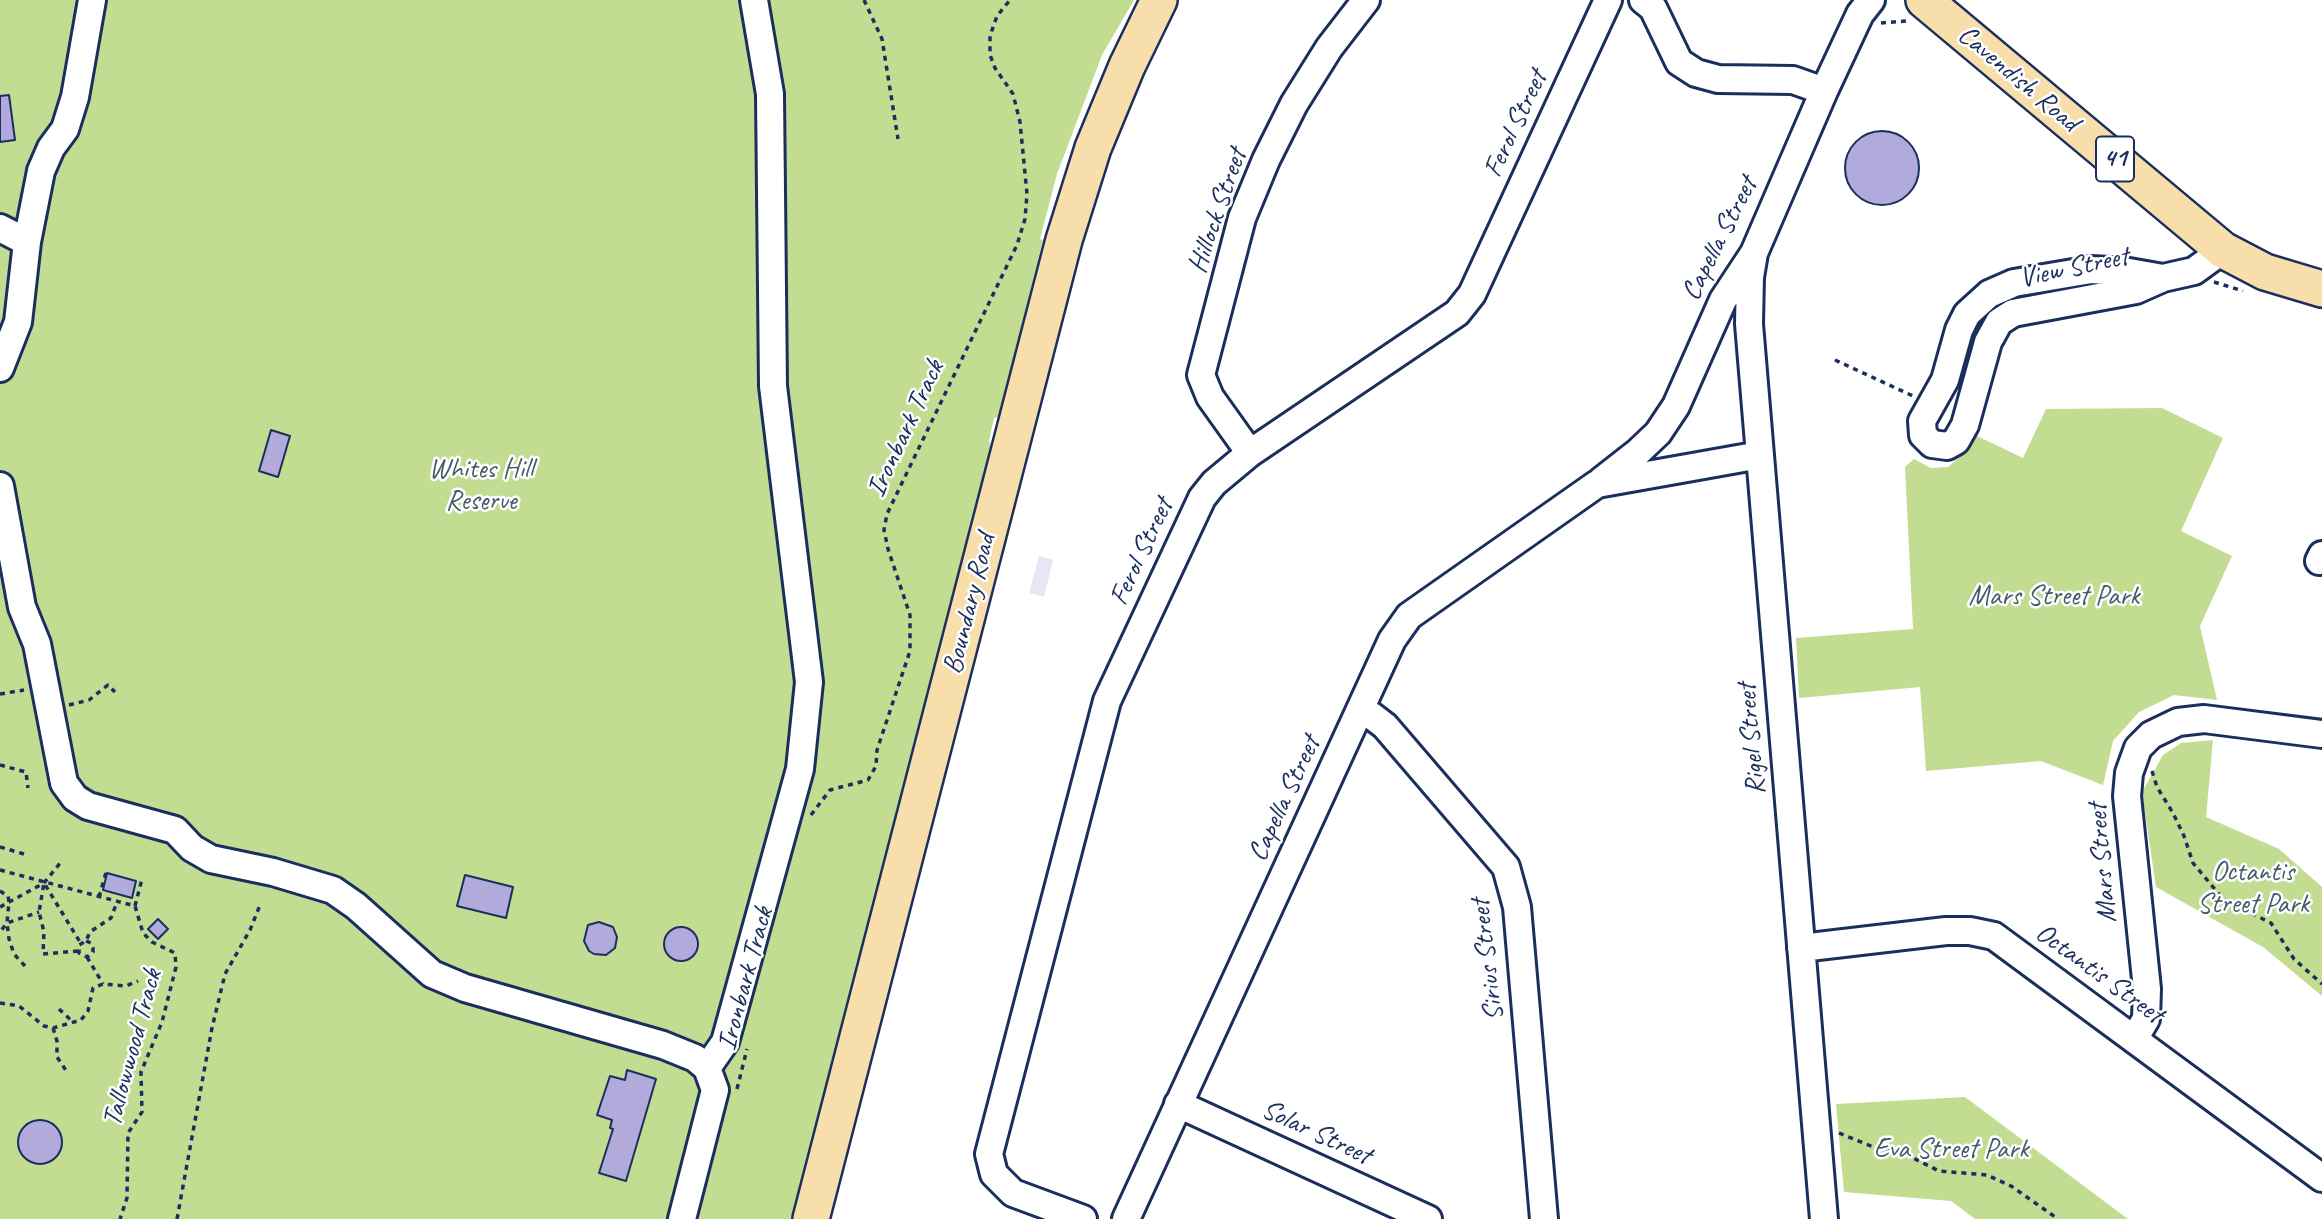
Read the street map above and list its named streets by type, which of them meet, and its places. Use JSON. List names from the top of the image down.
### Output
{
  "streets": {
    "main road": ["Cavendish Road", "41", "Boundary Road"],
    "street": [
      "Ferol Street",
      "Hillock Street",
      "Capella Street",
      "View Street",
      "Rigel Street",
      "Mars Street",
      "Sirius Street",
      "Octantis Street",
      "Solar Street"
    ],
    "path": ["Ironbark Track", "Tallowwood Track"]
  },
  "crossings": [
    ["Cavendish Road", "View Street"],
    ["Ferol Street", "Hillock Street"],
    ["Capella Street", "Rigel Street"],
    ["Capella Street", "Sirius Street"],
    ["Capella Street", "Solar Street"],
    ["Rigel Street", "Octantis Street"],
    ["Mars Street", "Octantis Street"]
  ],
  "parks": [
    "Whites Hill Reserve",
    "Mars Street Park",
    "Octantis Street Park",
    "Eva Street Park"
  ]
}
